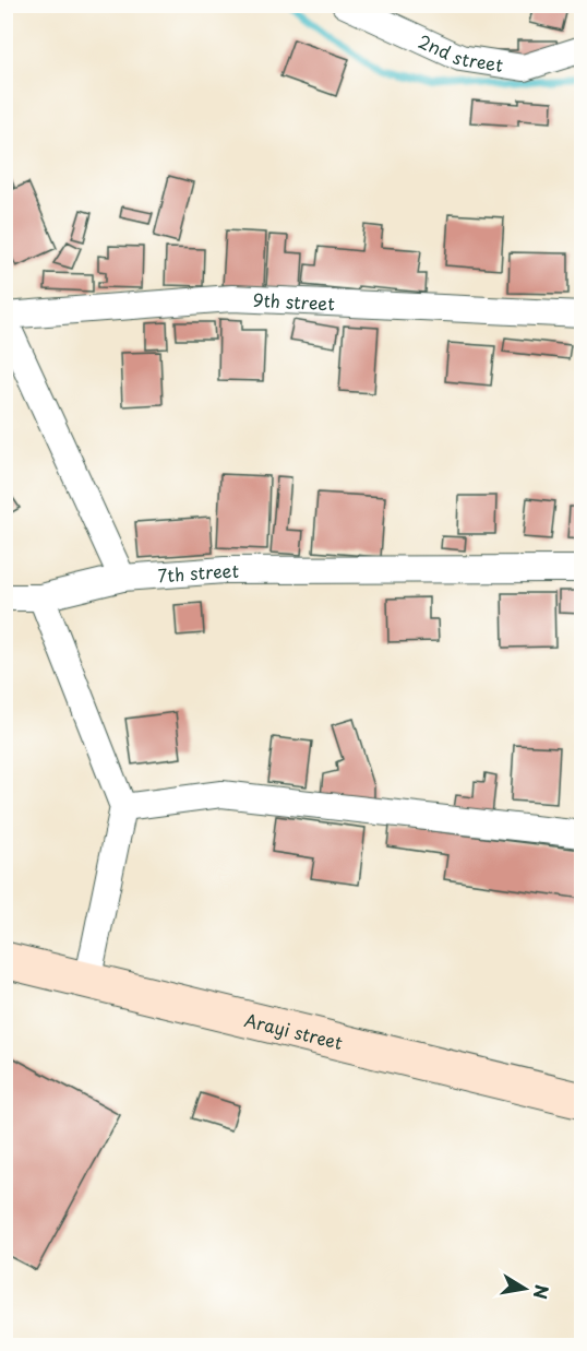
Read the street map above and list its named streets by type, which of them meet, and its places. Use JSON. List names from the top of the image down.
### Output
{
  "streets": {
    "main road": ["Arayi street"],
    "street": ["2nd street", "9th street", "7th street"]
  },
  "north": "right"
}
